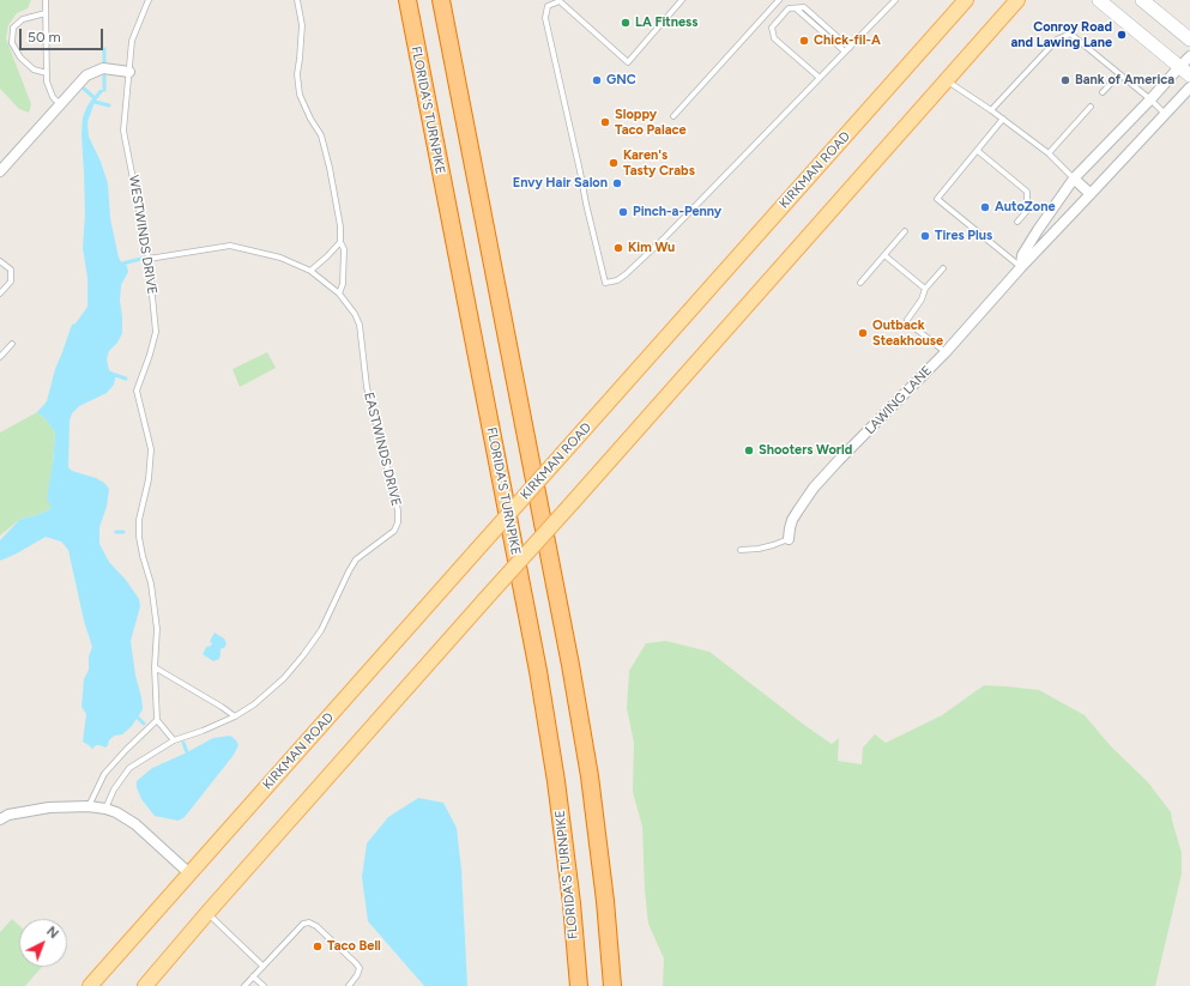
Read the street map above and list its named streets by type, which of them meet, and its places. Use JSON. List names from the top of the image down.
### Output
{
  "streets": {
    "highway": ["FLORIDA'S TURNPIKE"],
    "main road": ["KIRKMAN ROAD"],
    "street": ["LAWING LANE"],
    "lane": ["WESTWINDS DRIVE", "EASTWINDS DRIVE"]
  },
  "crossings": [
    ["WESTWINDS DRIVE", "EASTWINDS DRIVE"]
  ],
  "places": [
    "LA Fitness",
    "Conroy Road and Lawing Lane",
    "Chick-fil-A",
    "GNC",
    "Bank of America",
    "Sloppy Taco Palace",
    "Karen's Tasty Crabs",
    "Envy Hair Salon",
    "AutoZone",
    "Pinch-a-Penny",
    "Tires Plus",
    "Kim Wu",
    "Outback Steakhouse",
    "Shooters World",
    "Taco Bell"
  ],
  "scale_bar": "50 m",
  "north": "top right"
}
